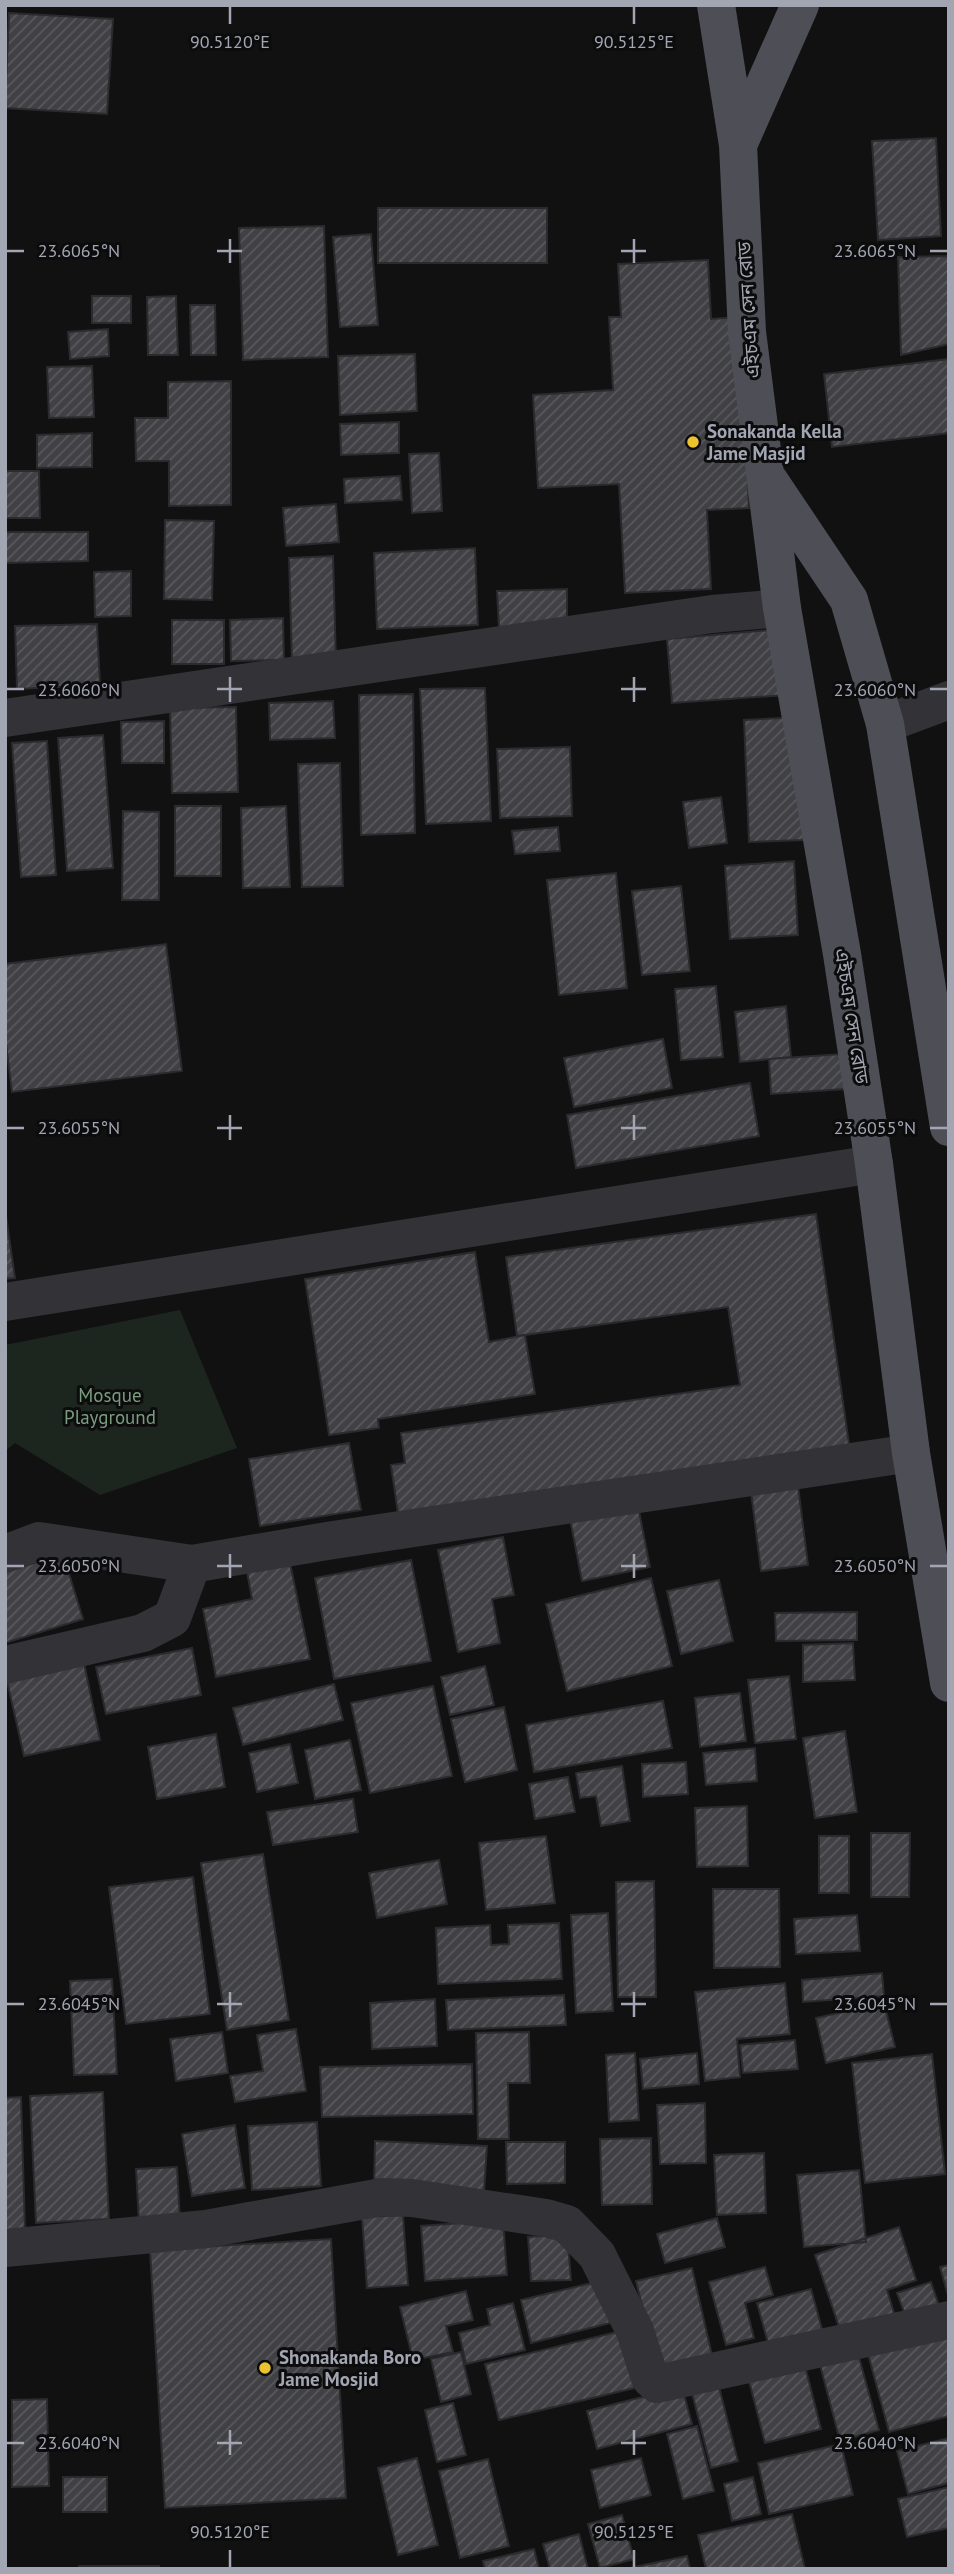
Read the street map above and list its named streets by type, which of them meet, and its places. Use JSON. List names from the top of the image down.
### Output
{
  "streets": {
    "main road": ["এইচএম সেন রোড"]
  },
  "parks": ["Mosque Playground"],
  "places": ["Sonakanda Kella Jame Masjid", "Shonakanda Boro Jame Mosjid"],
  "coordinates": [
    "90.5120°E",
    "90.5125°E",
    "23.6065°N",
    "23.6060°N",
    "23.6055°N",
    "23.6050°N",
    "23.6045°N",
    "23.6040°N"
  ]
}
